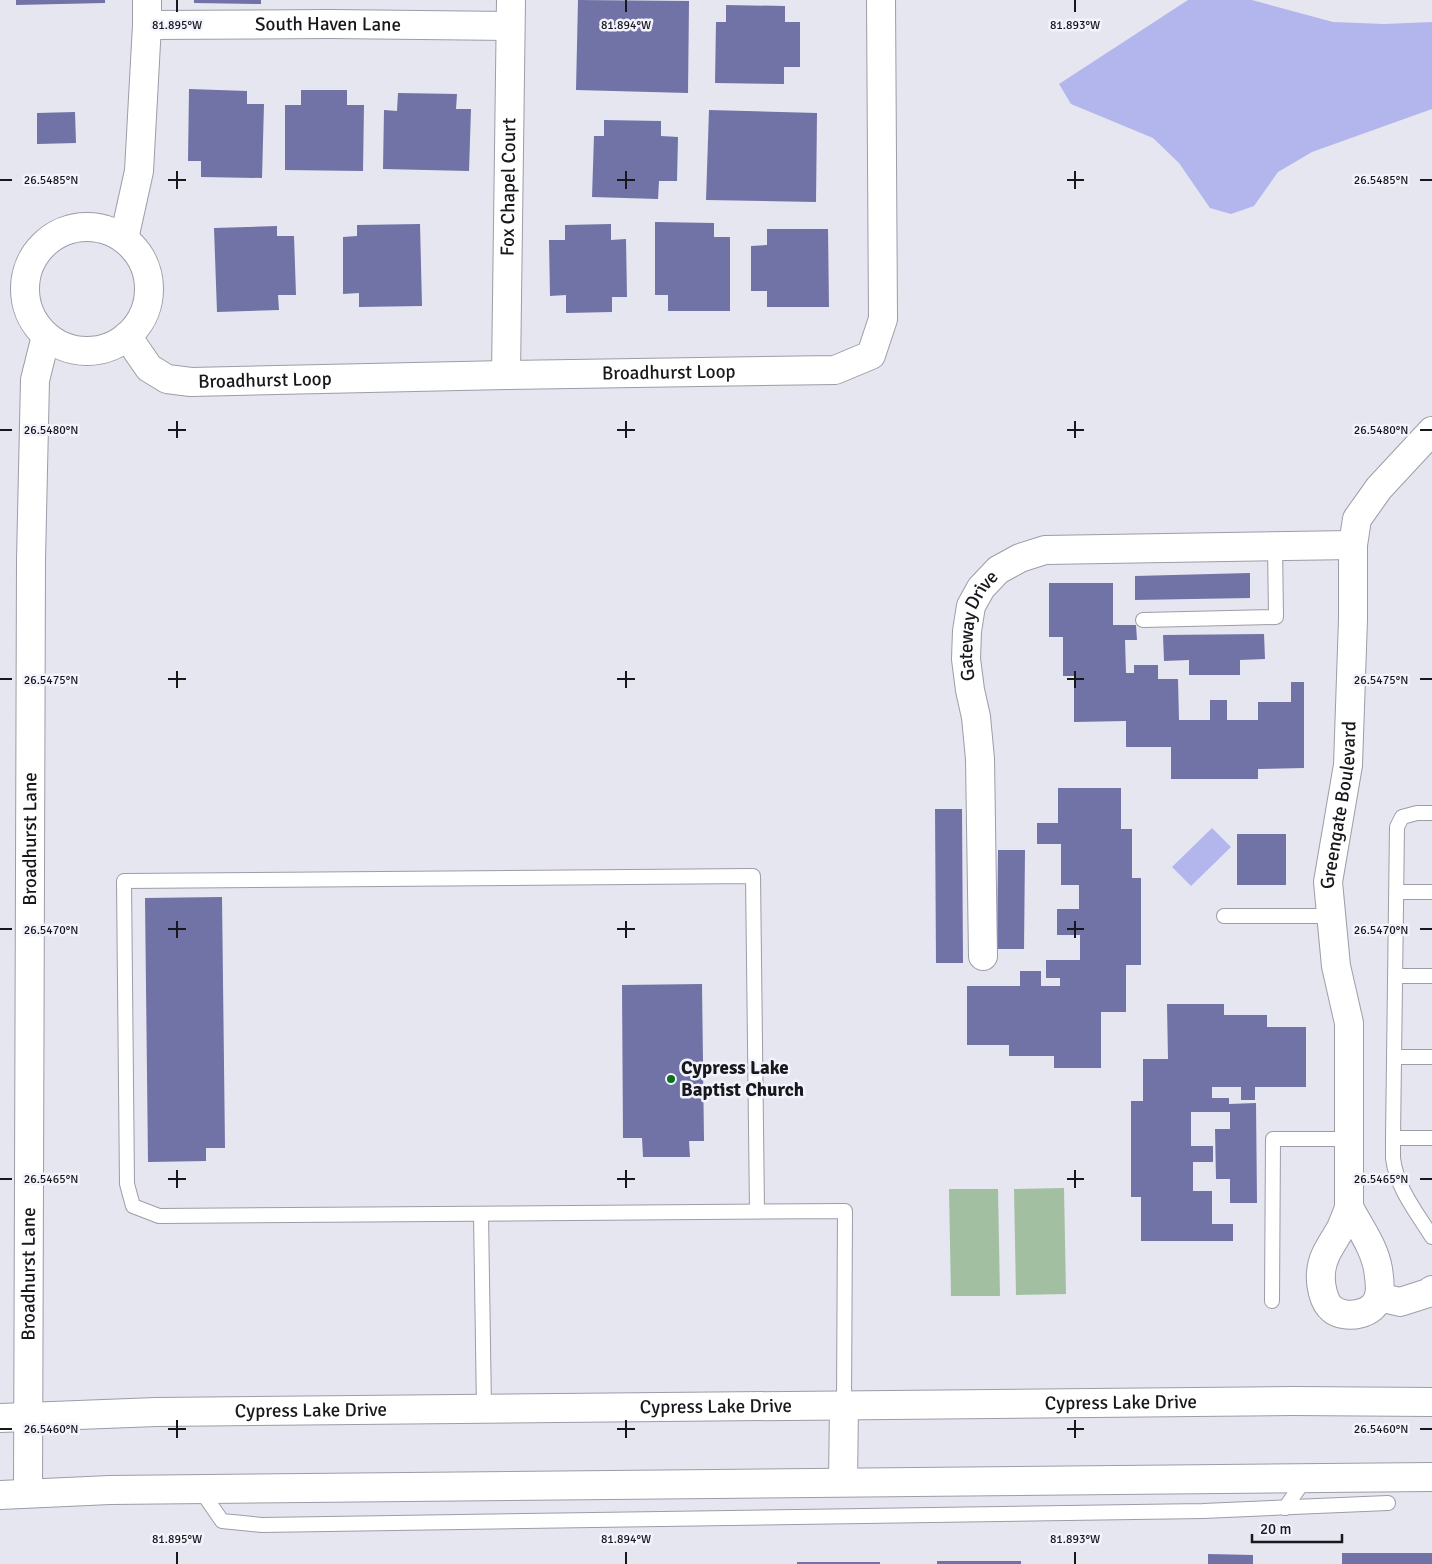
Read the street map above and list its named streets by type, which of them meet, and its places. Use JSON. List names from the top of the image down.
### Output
{
  "streets": {
    "street": [
      "South Haven Lane",
      "Fox Chapel Court",
      "Broadhurst Loop",
      "Gateway Drive",
      "Greengate Boulevard",
      "Broadhurst Lane",
      "Cypress Lake Drive"
    ]
  },
  "crossings": [
    ["South Haven Lane", "Fox Chapel Court"],
    ["Fox Chapel Court", "Broadhurst Loop"],
    ["Broadhurst Loop", "Broadhurst Lane"],
    ["Gateway Drive", "Greengate Boulevard"],
    ["Broadhurst Lane", "Cypress Lake Drive"]
  ],
  "places": ["Cypress Lake Baptist Church"],
  "scale_bar": "20 m",
  "coordinates": [
    "81.895°W",
    "81.894°W",
    "81.893°W",
    "26.5485°N",
    "26.5480°N",
    "26.5475°N",
    "26.5470°N",
    "26.5465°N",
    "26.5460°N"
  ]
}
